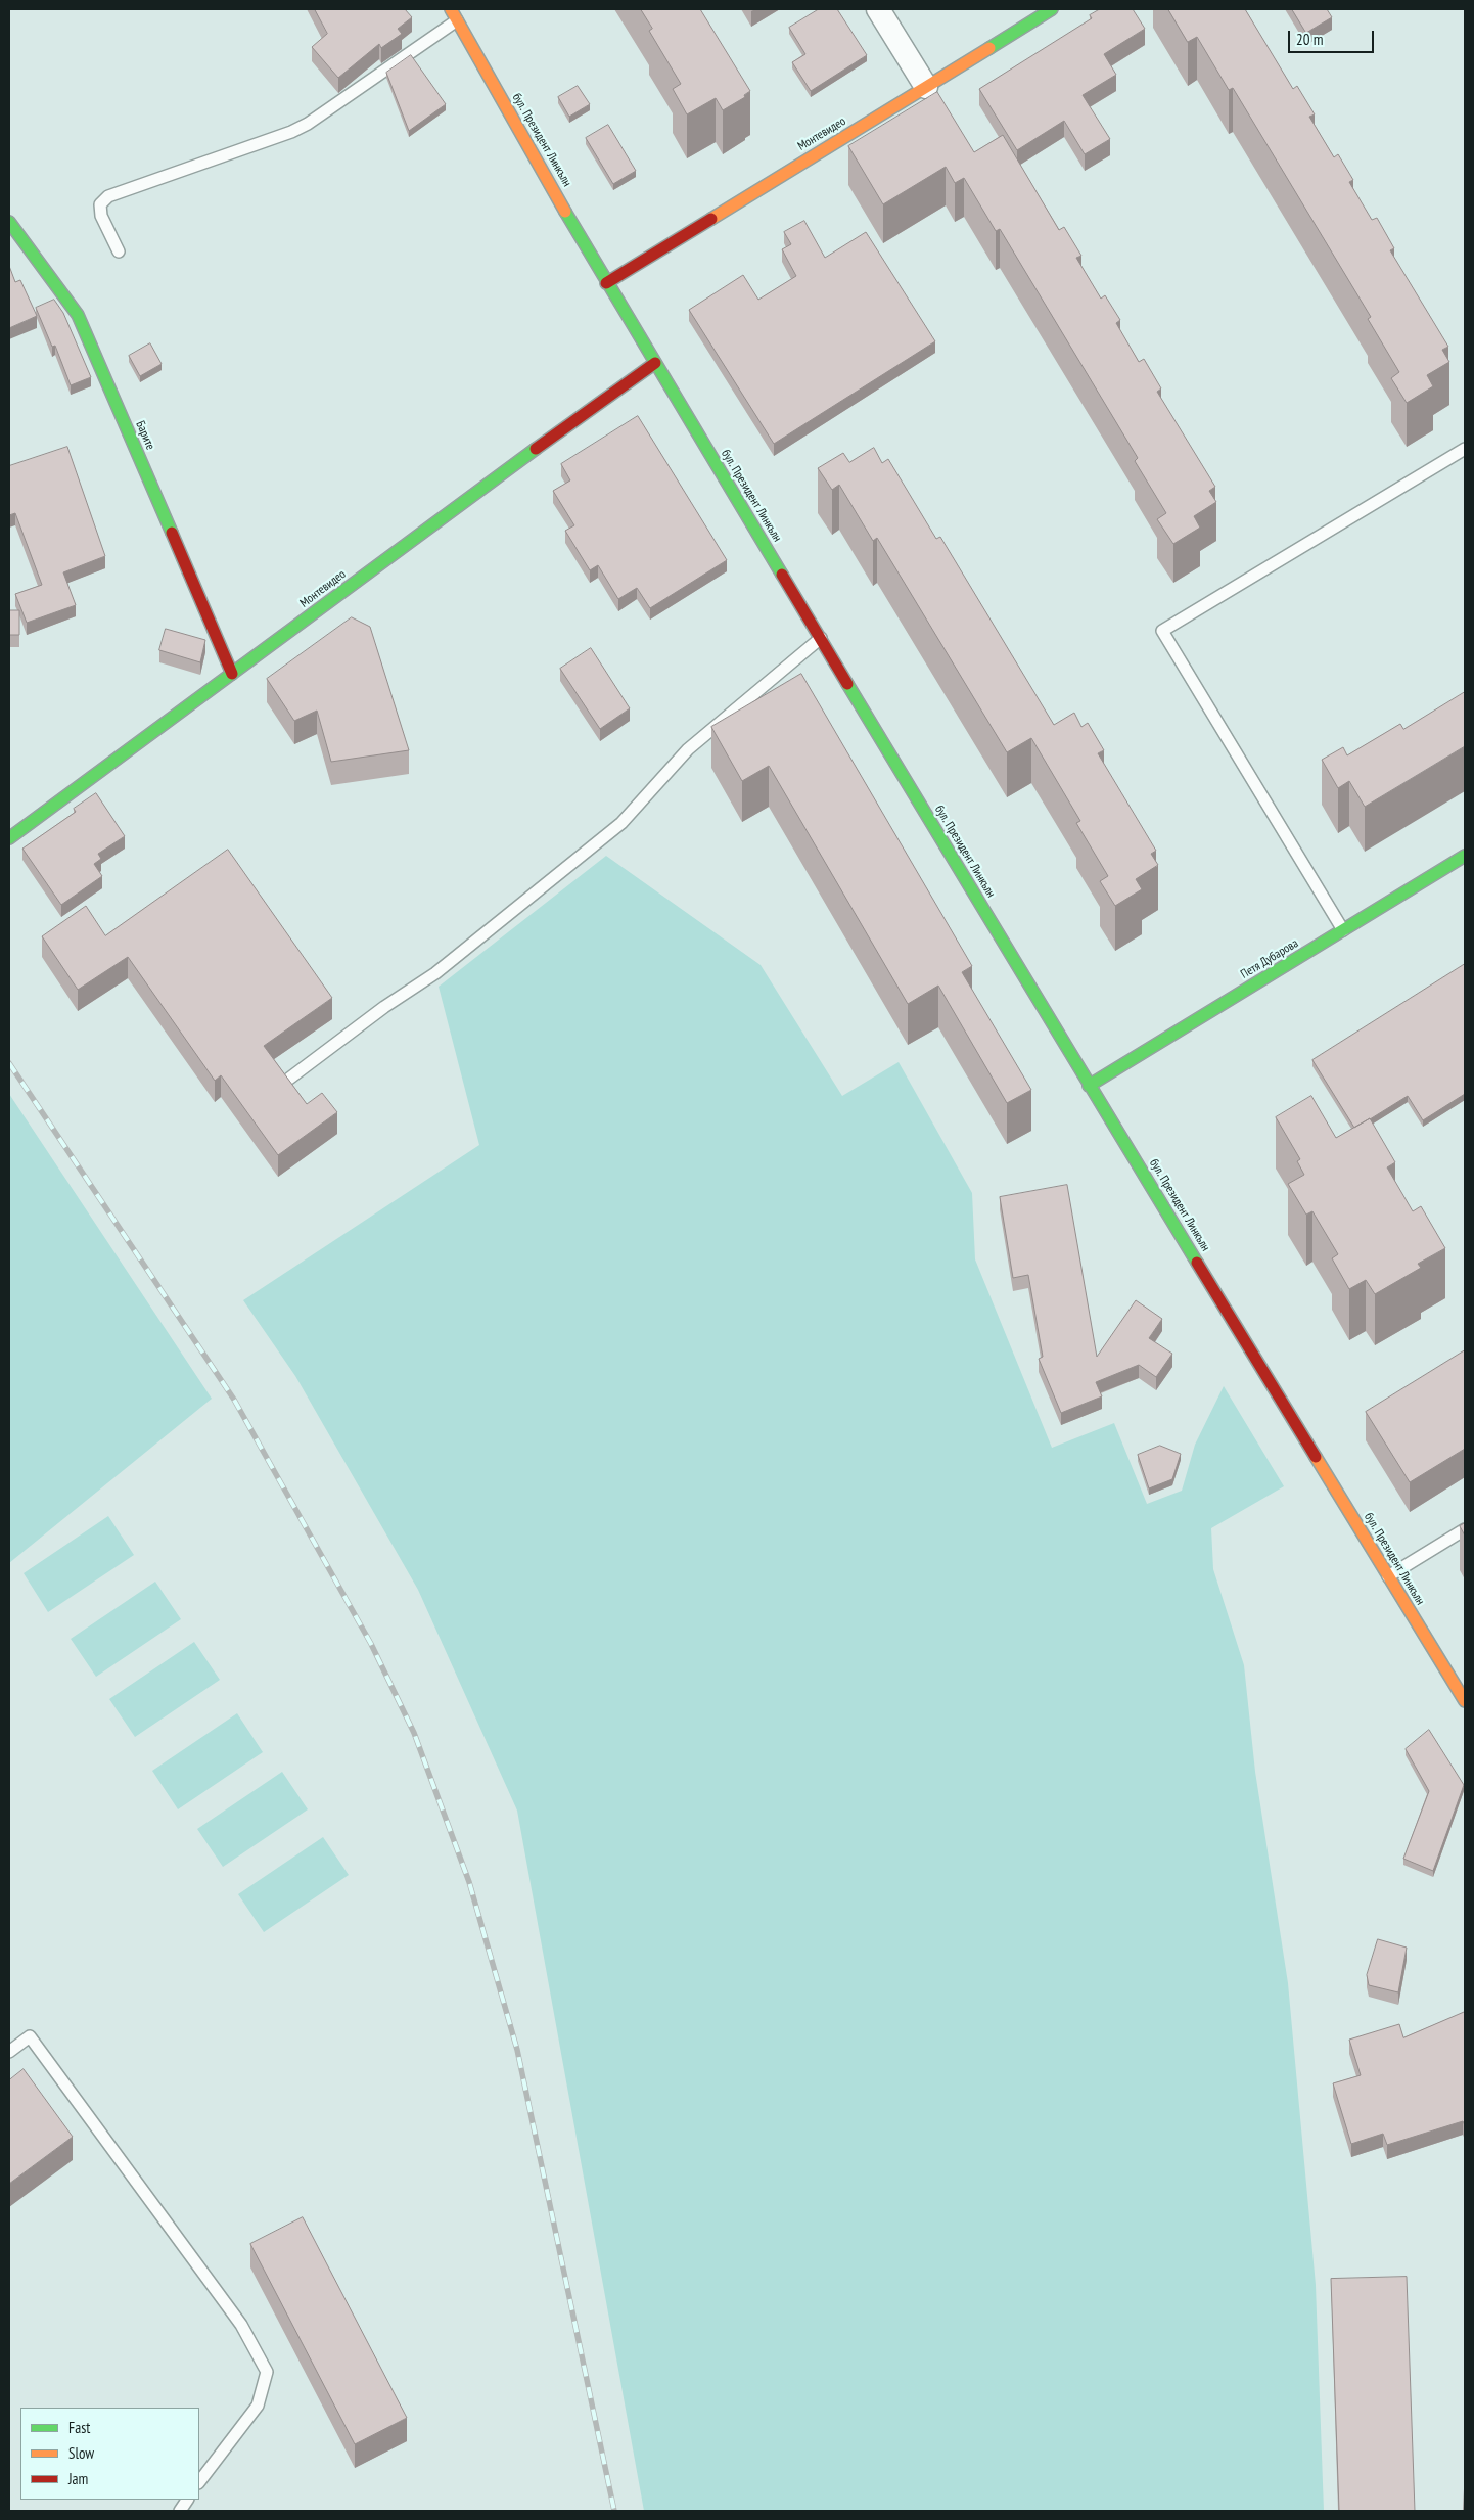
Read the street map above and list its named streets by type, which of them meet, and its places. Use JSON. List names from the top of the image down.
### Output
{
  "streets": {
    "street": [
      "Монтевидео",
      "бул. Президент Линкълн",
      "Барите",
      "Петя Дубарова"
    ]
  },
  "crossings": [
    ["Монтевидео", "бул. Президент Линкълн"],
    ["Монтевидео", "Барите"],
    ["бул. Президент Линкълн", "Петя Дубарова"]
  ],
  "legend": ["Fast", "Slow", "Jam"],
  "scale_bar": "20 m"
}
